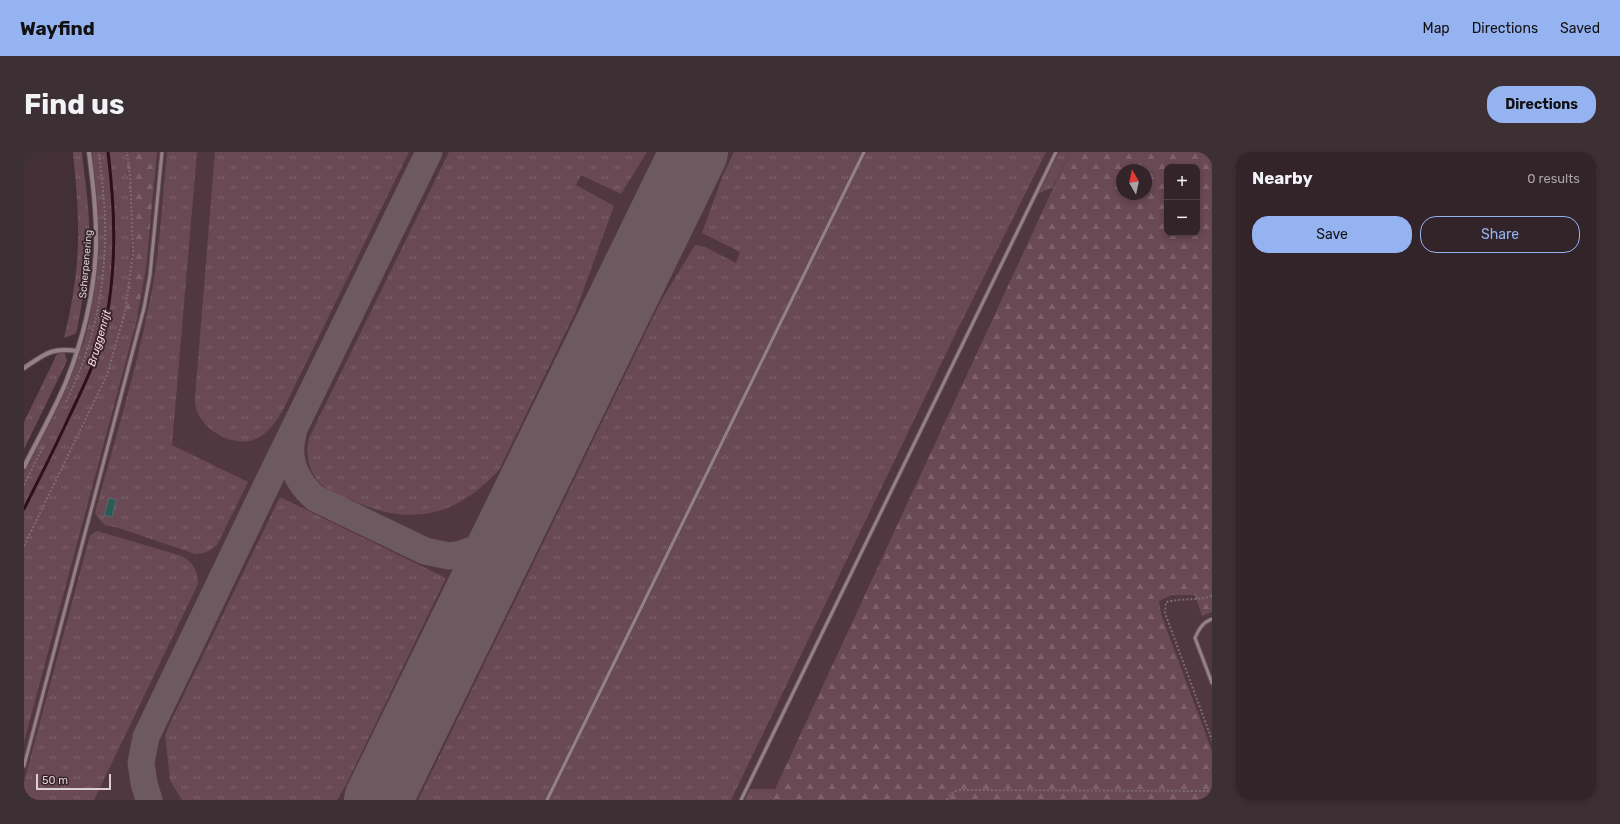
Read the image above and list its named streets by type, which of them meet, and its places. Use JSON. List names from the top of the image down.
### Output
{
  "streets": {
    "street": ["Scherpenering"]
  },
  "water": ["Bruggenrijt"],
  "scale_bar": "50 m",
  "north": "top",
  "page": {
    "header": "Wayfind",
    "nav": ["Map", "Directions", "Saved"],
    "buttons": [
      "Directions",
      ["Save", "Share"]
    ],
    "title": "Find us",
    "heading": ["Nearby", "0 results"],
    "map_buttons": ["+", "−"],
    "scale": "50 m"
  }
}
